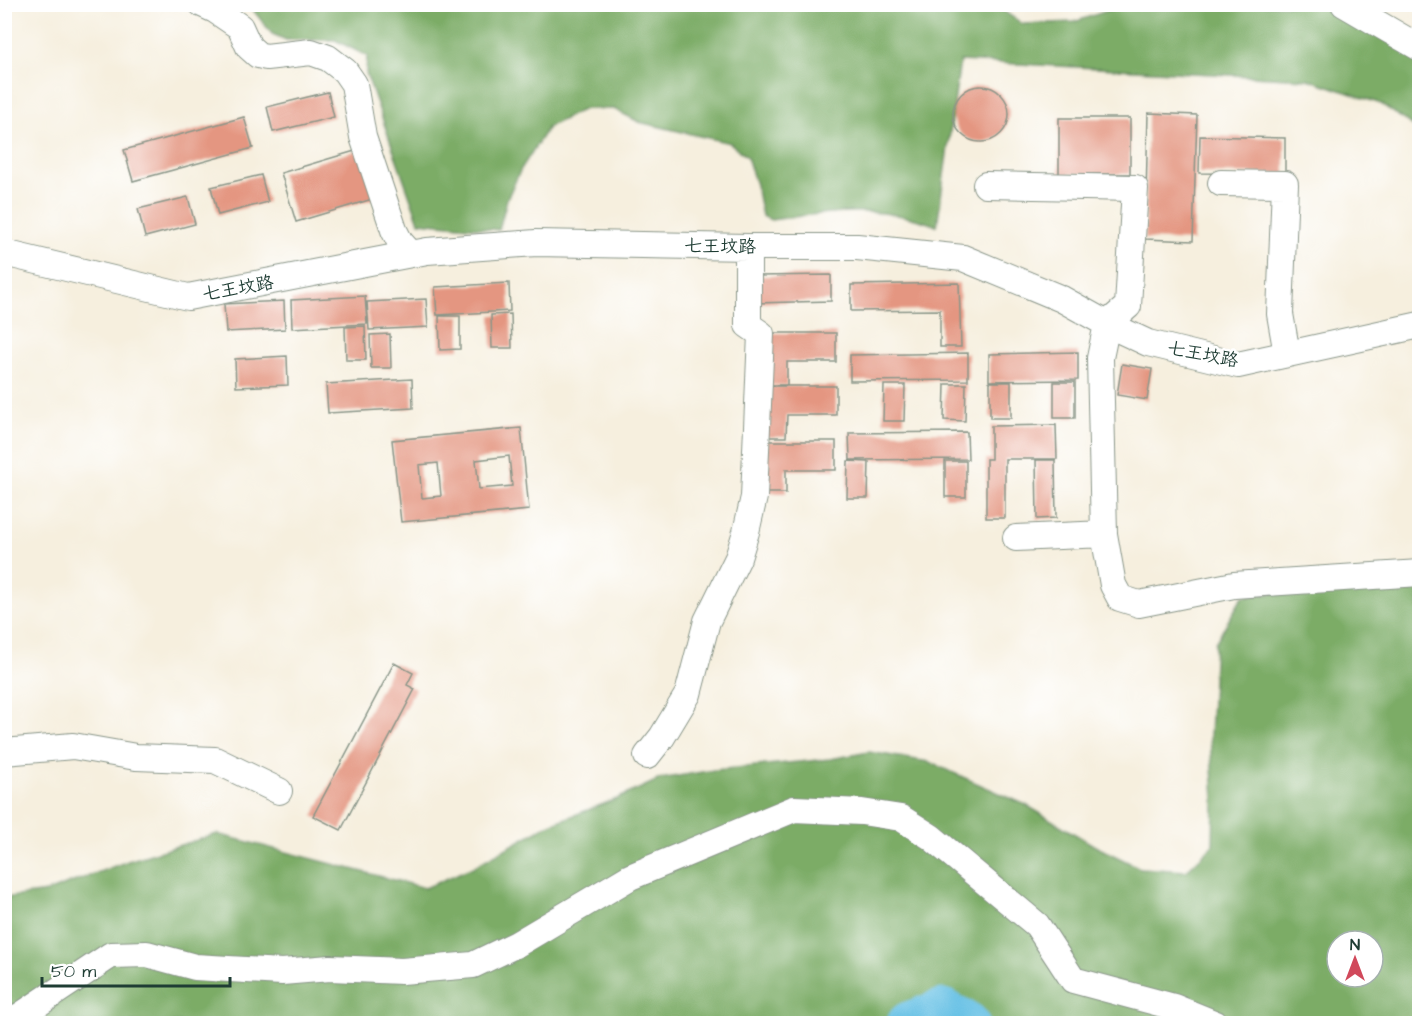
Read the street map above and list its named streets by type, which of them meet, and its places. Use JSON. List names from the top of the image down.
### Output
{
  "streets": {
    "street": ["七王坟路"]
  },
  "scale_bar": "50 m",
  "north": "top"
}
